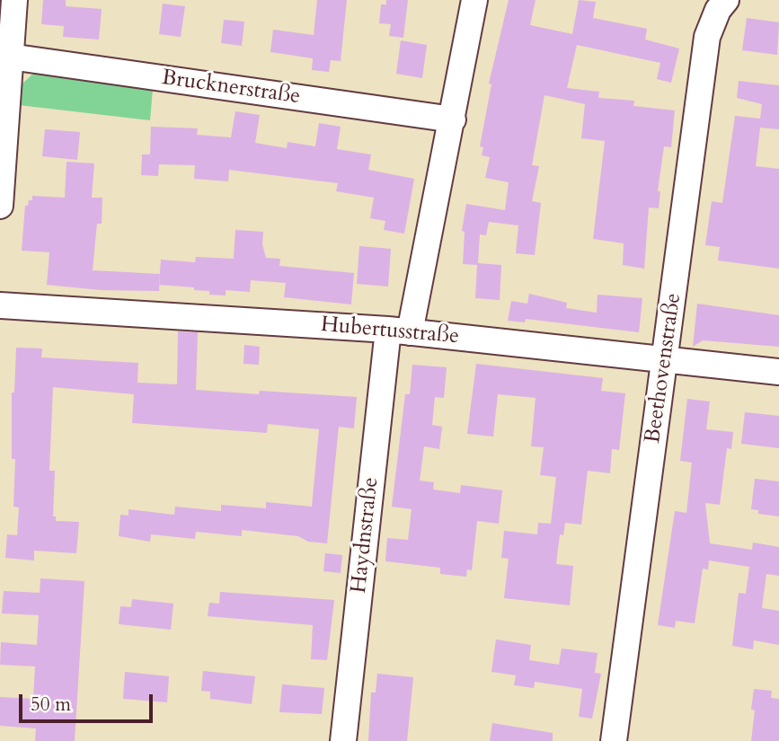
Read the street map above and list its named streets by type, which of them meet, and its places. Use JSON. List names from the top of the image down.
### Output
{
  "streets": {
    "street": [
      "Brucknerstraße",
      "Hubertusstraße",
      "Beethovenstraße",
      "Haydnstraße"
    ]
  },
  "crossings": [
    ["Brucknerstraße", "Haydnstraße"],
    ["Hubertusstraße", "Beethovenstraße"],
    ["Hubertusstraße", "Haydnstraße"]
  ],
  "scale_bar": "50 m"
}
